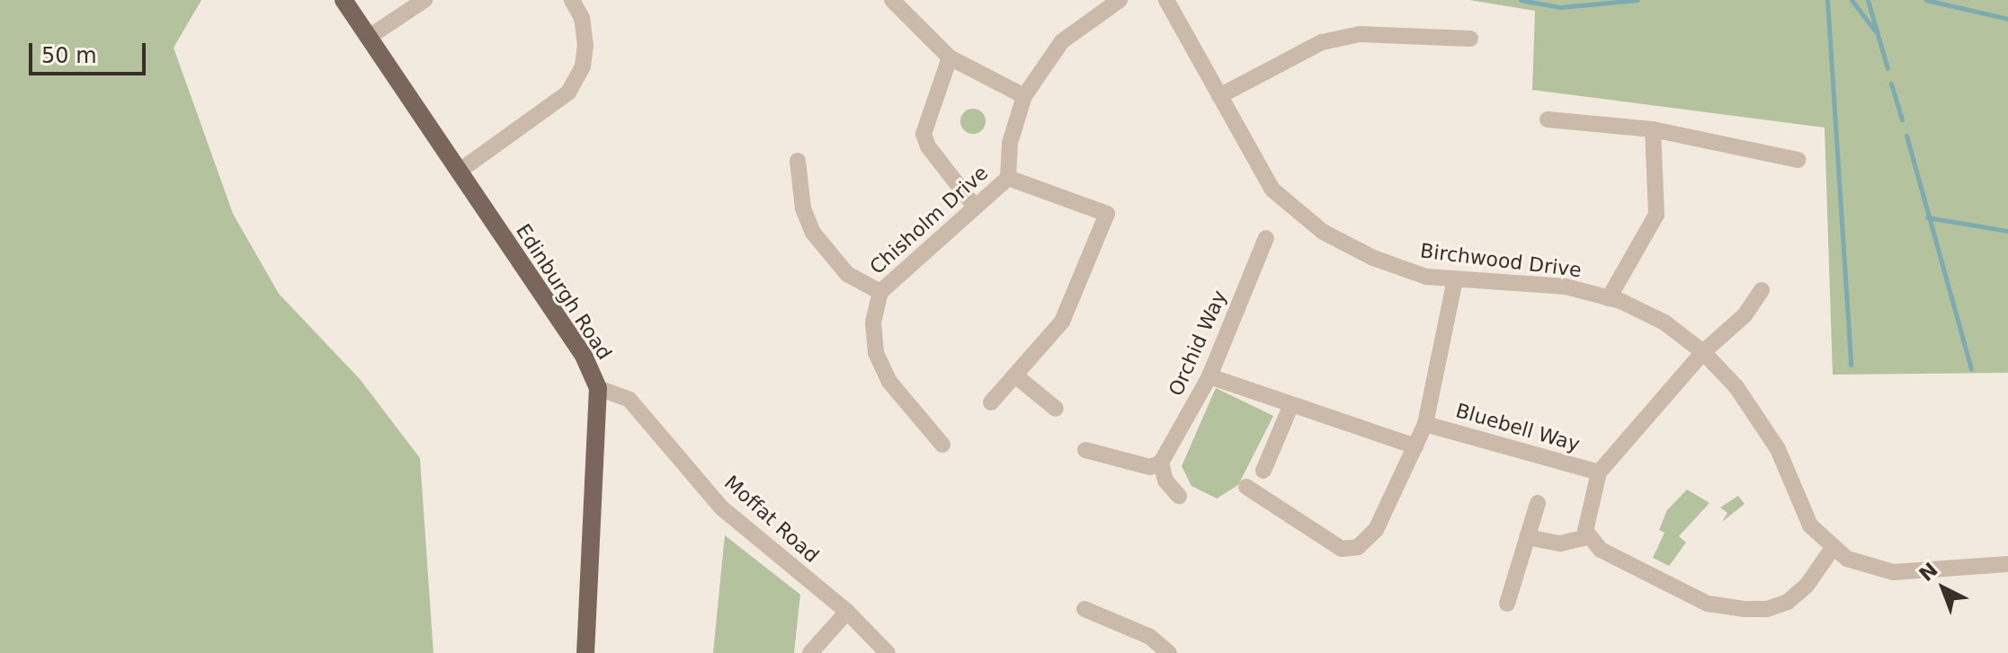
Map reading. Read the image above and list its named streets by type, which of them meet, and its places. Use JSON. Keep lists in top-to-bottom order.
{
  "streets": {
    "main road": ["Edinburgh Road"],
    "street": [
      "Chisholm Drive",
      "Birchwood Drive",
      "Orchid Way",
      "Bluebell Way",
      "Moffat Road"
    ]
  },
  "crossings": [
    ["Edinburgh Road", "Moffat Road"]
  ],
  "scale_bar": "50 m",
  "north": "top left"
}
